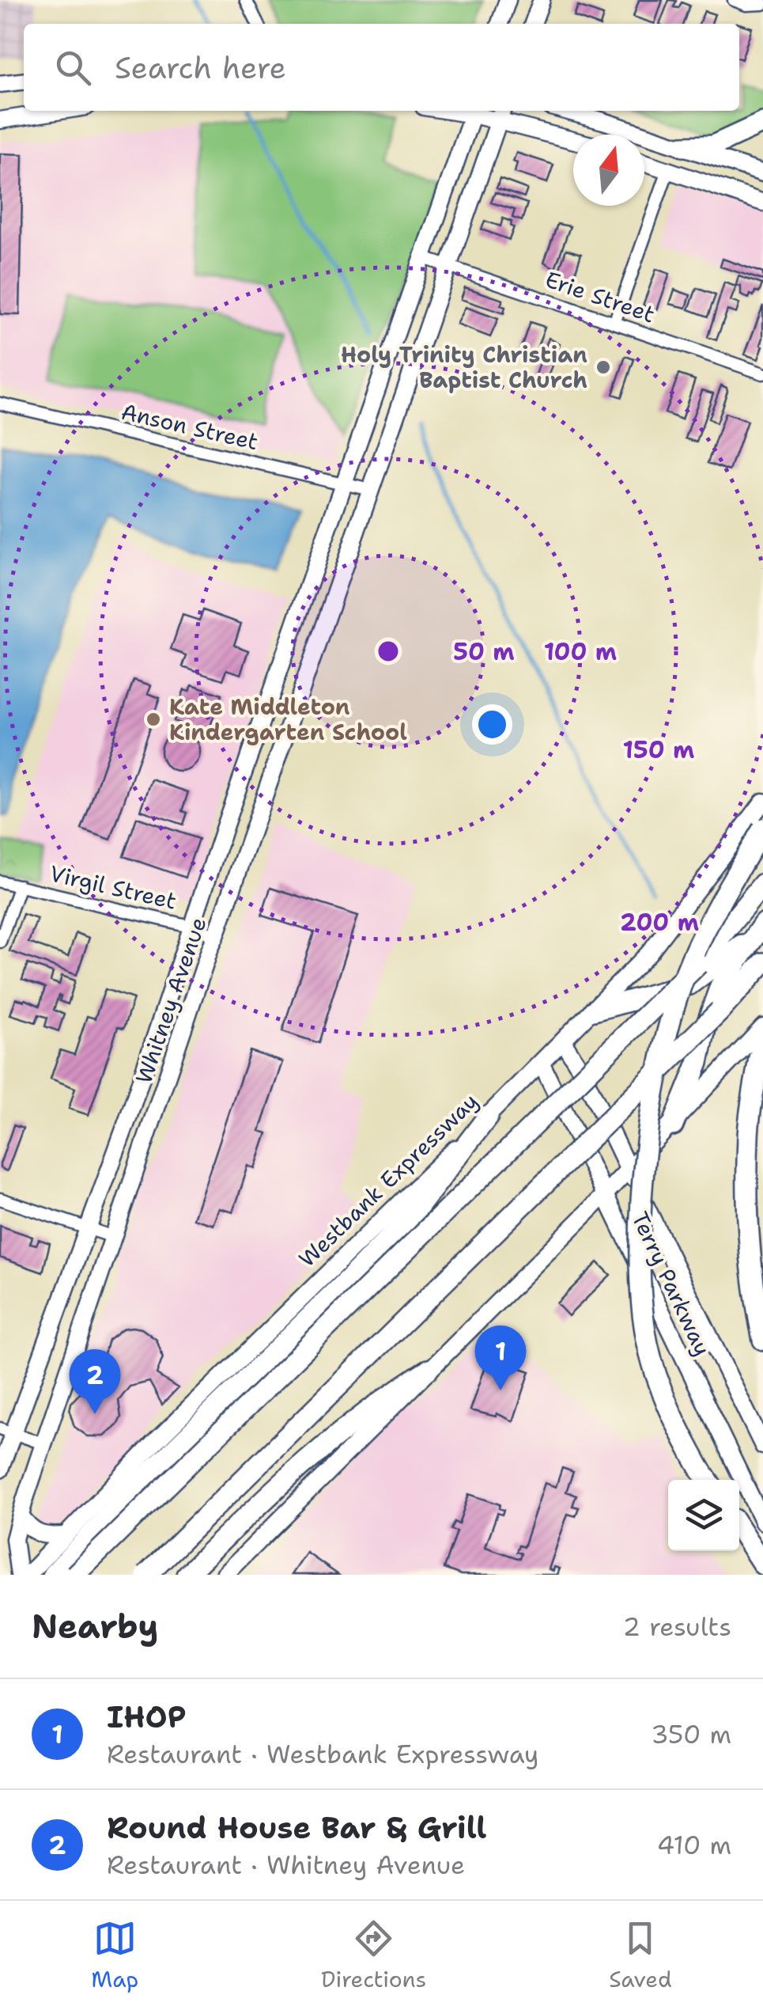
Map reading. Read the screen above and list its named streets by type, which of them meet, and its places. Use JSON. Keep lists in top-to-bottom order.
{
  "streets": {
    "street": [
      "Erie Street",
      "Anson Street",
      "Virgil Street",
      "Whitney Avenue",
      "Westbank Expressway",
      "Terry Parkway"
    ]
  },
  "crossings": [
    ["Erie Street", "Whitney Avenue"],
    ["Anson Street", "Whitney Avenue"],
    ["Virgil Street", "Whitney Avenue"],
    ["Westbank Expressway", "Terry Parkway"]
  ],
  "places": ["Holy Trinity Christian Baptist Church", "Kate Middleton Kindergarten School"],
  "north": "top",
  "page": {
    "search": "Search here",
    "pins": ["1", "2"],
    "heading": ["Nearby", "2 results"],
    "list": [
      {
        "mark": "1",
        "name": "IHOP",
        "note": "Restaurant · Westbank Expressway",
        "value": "350 m"
      },
      {
        "mark": "2",
        "name": "Round House Bar & Grill",
        "note": "Restaurant · Whitney Avenue",
        "value": "410 m"
      }
    ],
    "nav": ["Map", "Directions", "Saved"]
  },
  "rings": [
    "50 m",
    "100 m",
    "150 m",
    "200 m"
  ]
}
